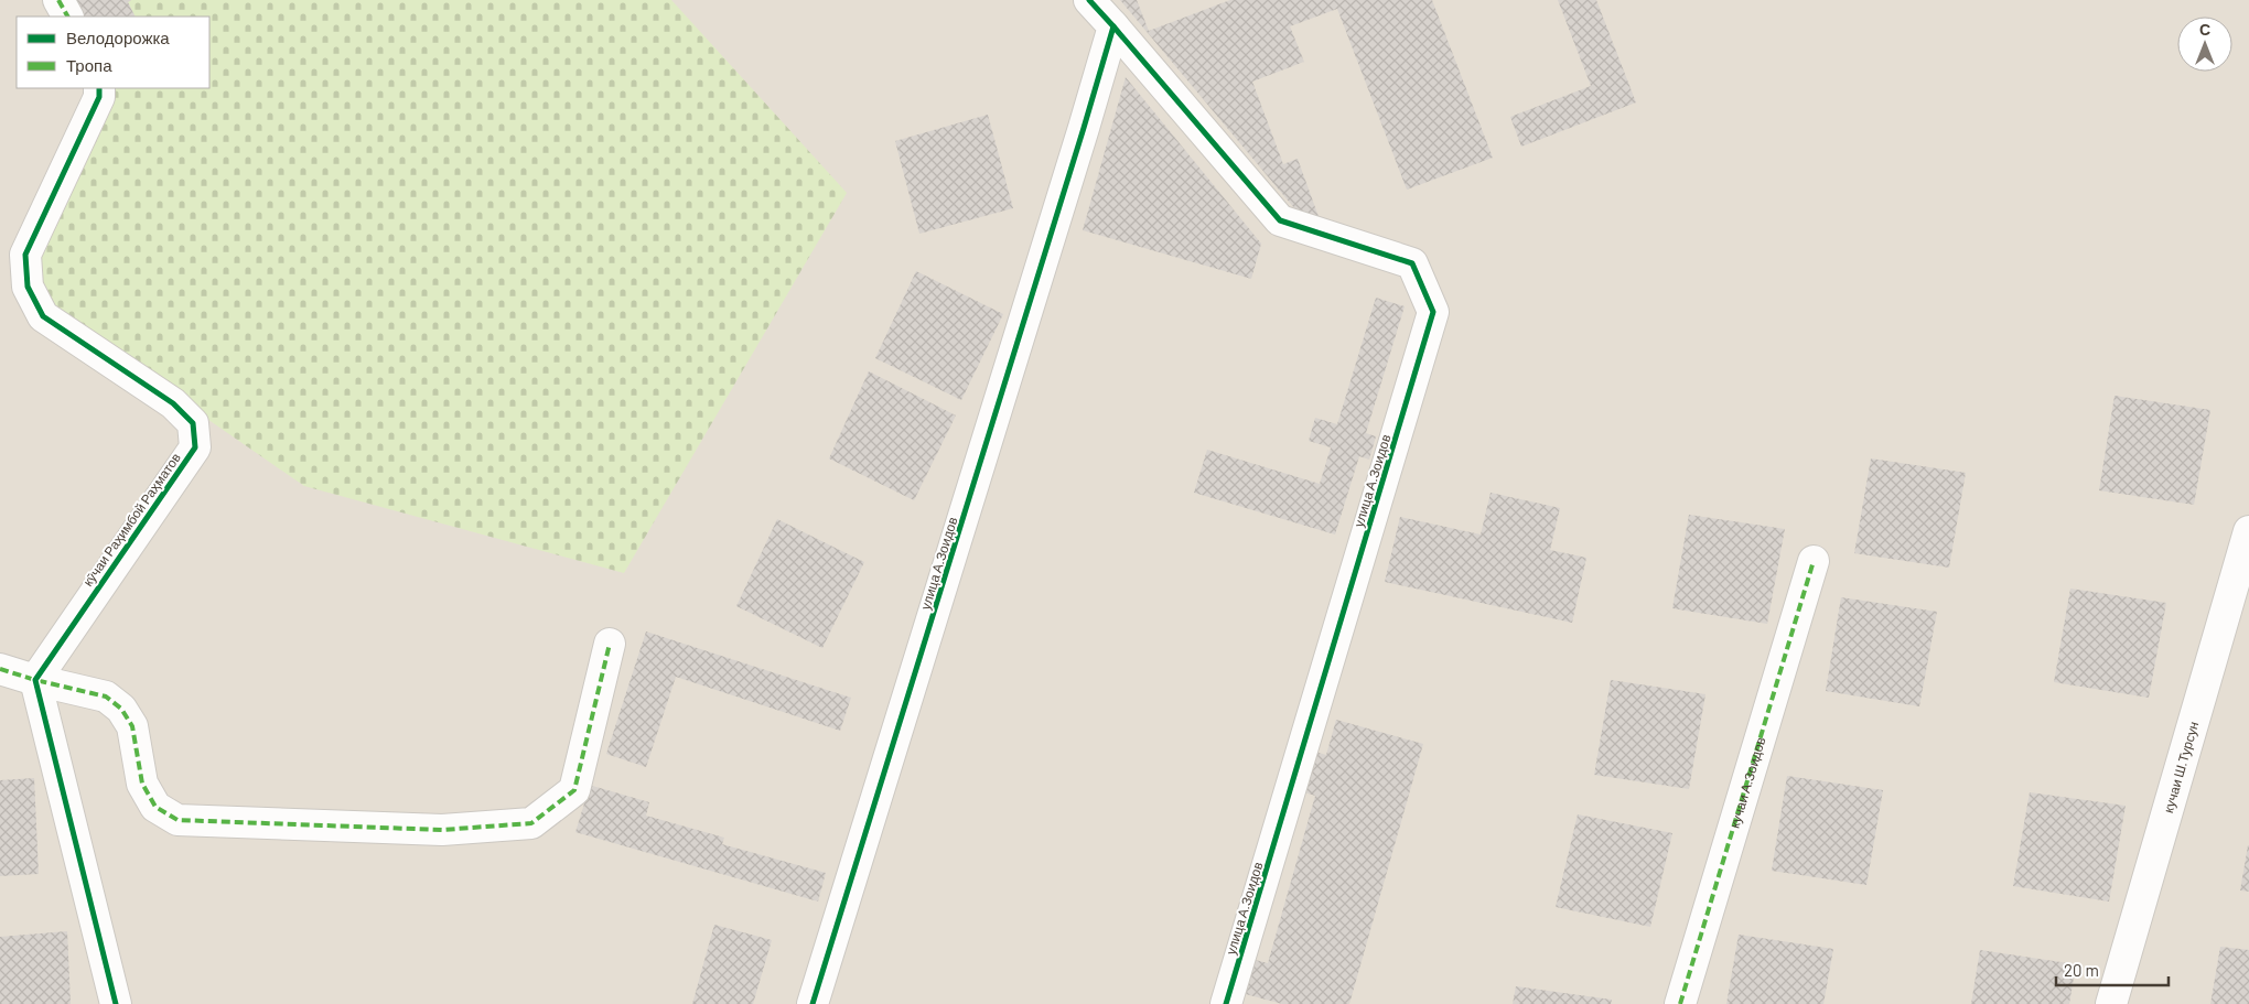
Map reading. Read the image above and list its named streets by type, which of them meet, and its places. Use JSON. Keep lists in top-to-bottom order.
{
  "streets": {
    "street": [
      "улица А.Зоидов",
      "кӯчаи Раҳимбой Раҳматов",
      "кучаи Ш.Турсун",
      "кучаи А.Зоидов"
    ]
  },
  "legend": ["Велодорожка", "Тропа"],
  "scale_bar": "20 m",
  "north": "top"
}
